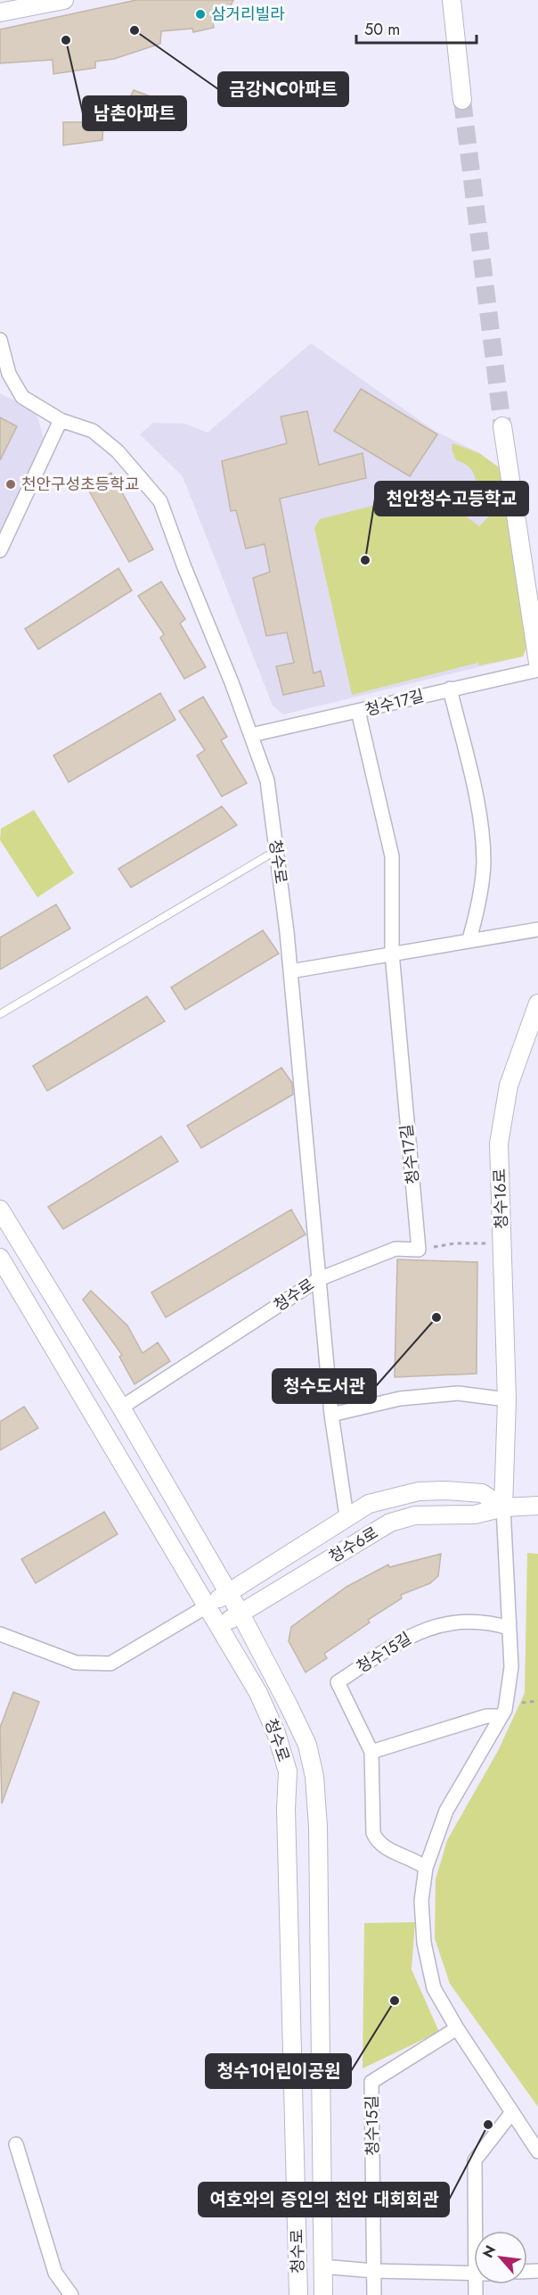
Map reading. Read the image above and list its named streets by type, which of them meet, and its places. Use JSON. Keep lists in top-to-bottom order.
{
  "streets": {
    "street": [
      "청수17길",
      "청수로",
      "청수16로",
      "청수6로",
      "청수15길"
    ]
  },
  "crossings": [
    ["청수로", "청수6로"],
    ["청수16로", "청수6로"]
  ],
  "places": [
    "삼거리빌라",
    "금강NC아파트",
    "남촌아파트",
    "천안구성초등학교",
    "천안청수고등학교",
    "청수도서관",
    "청수1어린이공원",
    "여호와의 증인의 천안 대회회관"
  ],
  "scale_bar": "50 m",
  "north": "top left"
}
